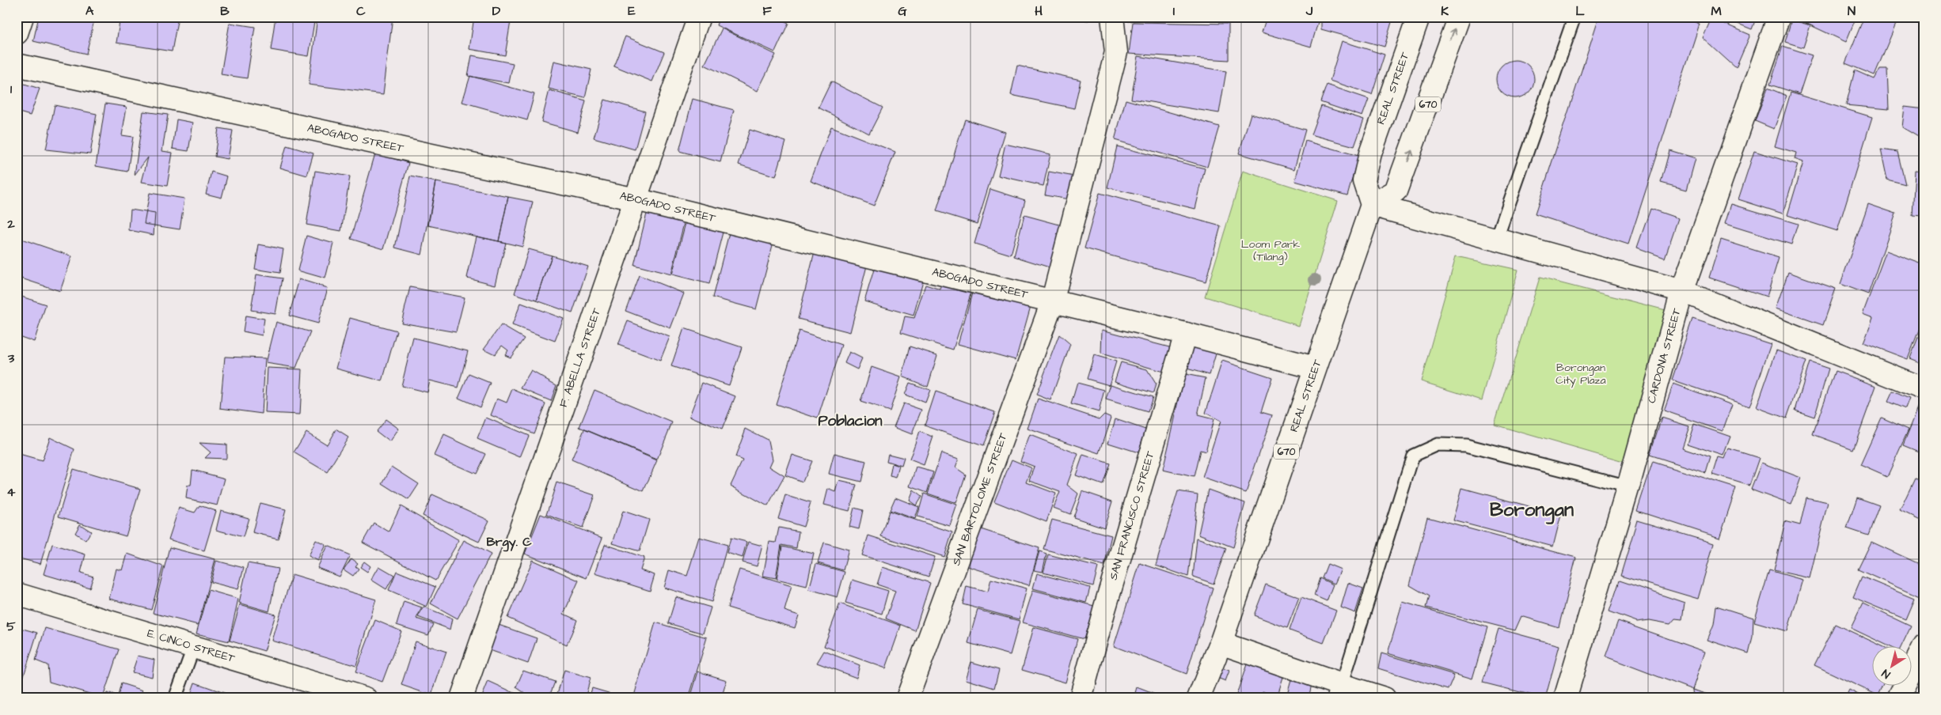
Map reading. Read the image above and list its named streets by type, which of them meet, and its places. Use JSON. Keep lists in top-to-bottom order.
{
  "streets": {
    "street": [
      "REAL STREET",
      "670",
      "ABOGADO STREET",
      "CARDONA STREET",
      "F. ABELLA STREET",
      "SAN BARTOLOME STREET",
      "SAN FRANCISCO STREET",
      "E. CINCO STREET"
    ]
  },
  "crossings": [
    ["REAL STREET", "670"],
    ["REAL STREET", "ABOGADO STREET"],
    ["ABOGADO STREET", "F. ABELLA STREET"],
    ["ABOGADO STREET", "SAN BARTOLOME STREET"],
    ["ABOGADO STREET", "SAN FRANCISCO STREET"]
  ],
  "districts": ["Poblacion", "Borongan", "Brgy. C"],
  "parks": ["Loom Park (Tilang)", "Borongan City Plaza"],
  "north": "bottom left",
  "grid": {
    "columns": [
      "A",
      "B",
      "C",
      "D",
      "E",
      "F",
      "G",
      "H",
      "I",
      "J",
      "K",
      "L",
      "M",
      "N"
    ],
    "rows": [
      "1",
      "2",
      "3",
      "4",
      "5"
    ]
  }
}
